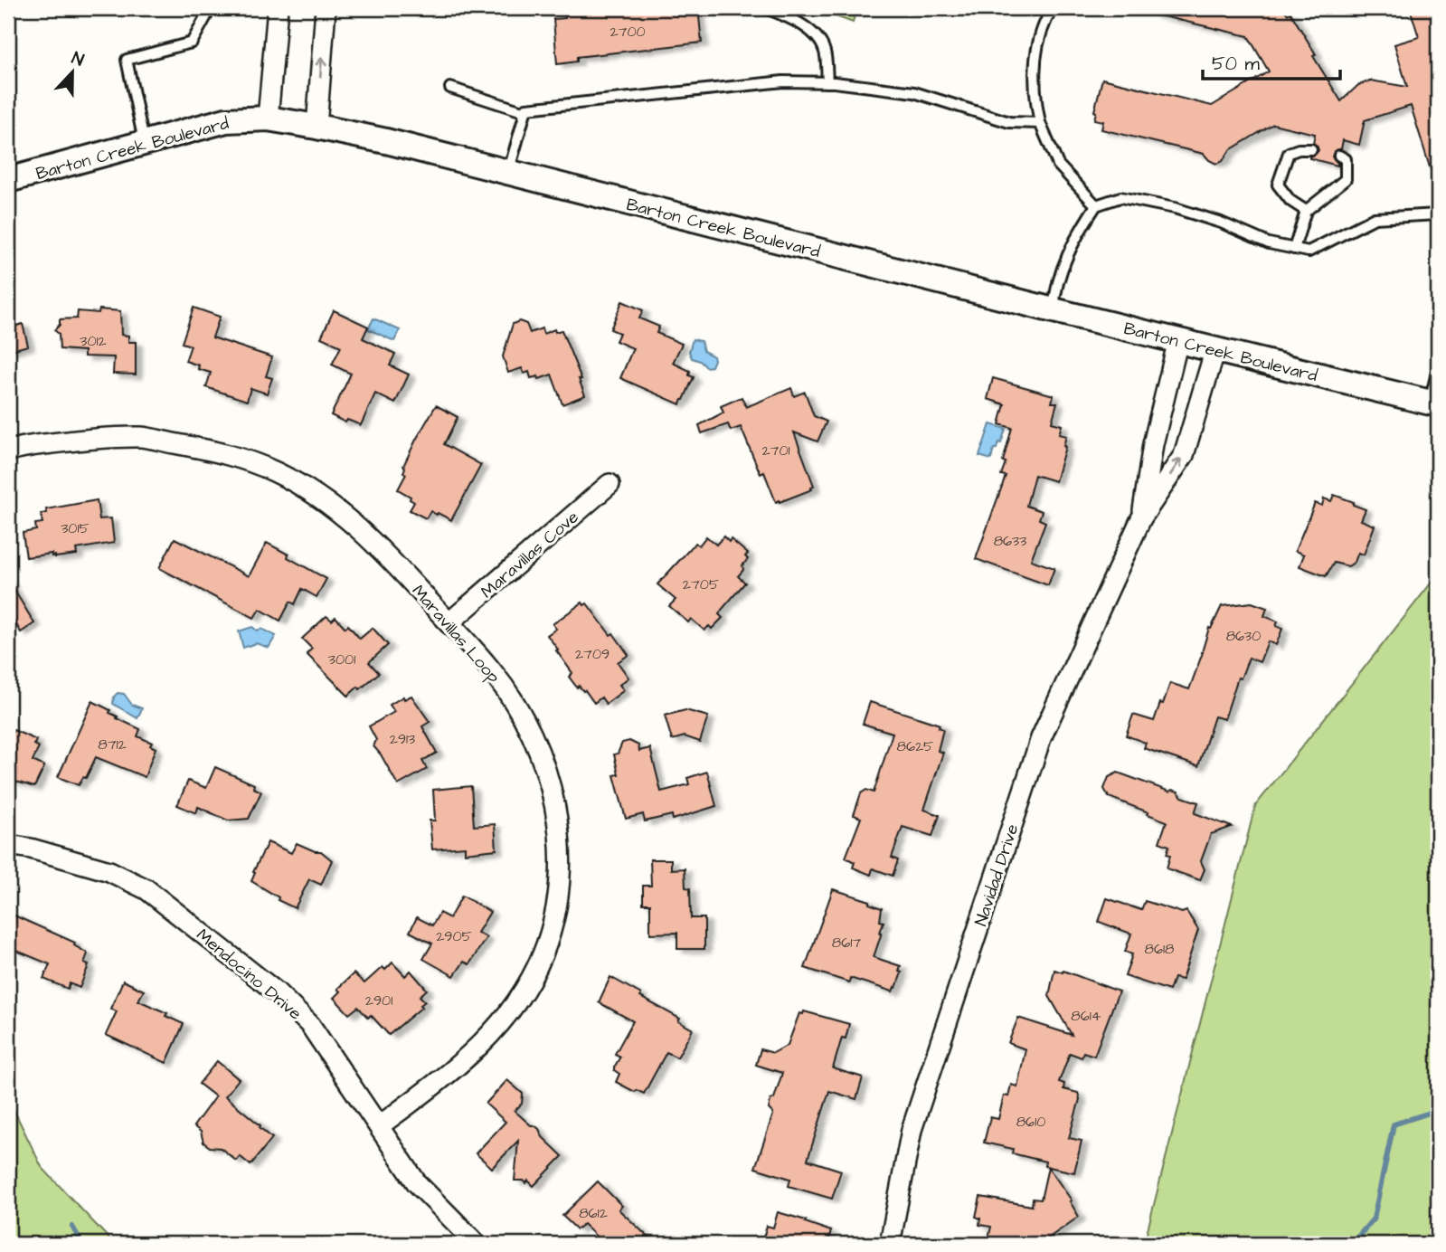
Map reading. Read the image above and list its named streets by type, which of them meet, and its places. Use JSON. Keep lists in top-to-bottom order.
{
  "streets": {
    "street": [
      "Barton Creek Boulevard",
      "Maravillas Cove",
      "Maravillas Loop",
      "Navidad Drive",
      "Mendocino Drive"
    ]
  },
  "crossings": [
    ["Barton Creek Boulevard", "Navidad Drive"],
    ["Maravillas Cove", "Maravillas Loop"],
    ["Maravillas Loop", "Mendocino Drive"]
  ],
  "house_numbers": [
    "2700",
    "3012",
    "2701",
    "3015",
    "8633",
    "2705",
    "8630",
    "2709",
    "3001",
    "2913",
    "8712",
    "8625",
    "2905",
    "8617",
    "8618",
    "2901",
    "8614",
    "8610",
    "8612"
  ],
  "scale_bar": "50 m",
  "north": "top"
}
